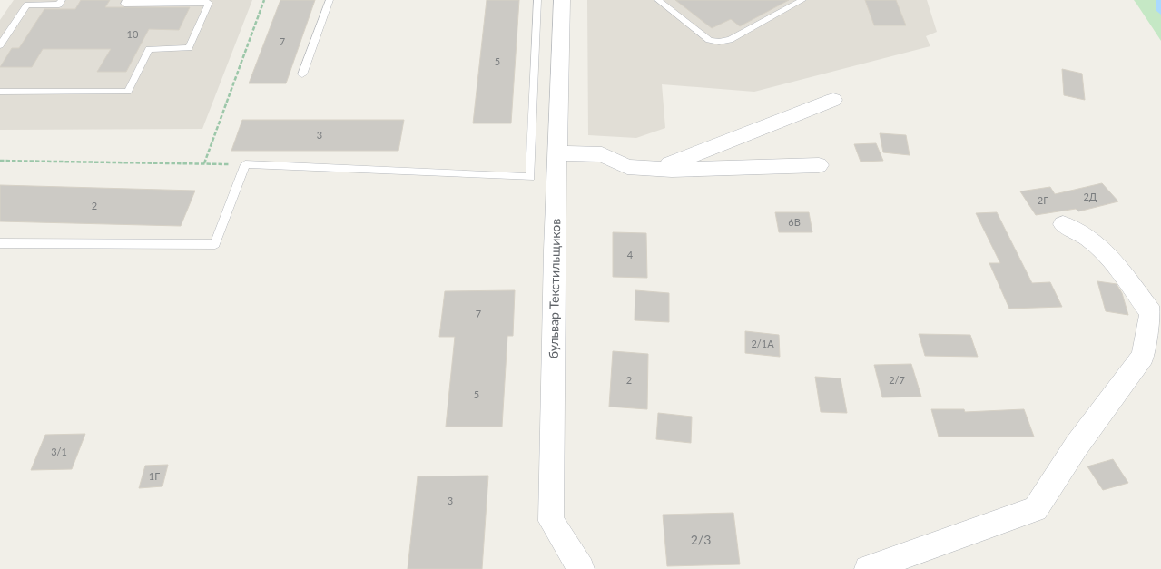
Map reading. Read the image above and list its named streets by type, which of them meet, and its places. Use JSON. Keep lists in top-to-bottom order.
{
  "streets": {
    "street": ["бульвар Текстильщиков"]
  },
  "house_numbers": [
    "10",
    "7",
    "5",
    "3",
    "2Д",
    "2Г",
    "2",
    "6В",
    "4",
    "7",
    "2/1А",
    "2",
    "2/7",
    "5",
    "3/1",
    "1Г",
    "3",
    "2/3"
  ]
}
